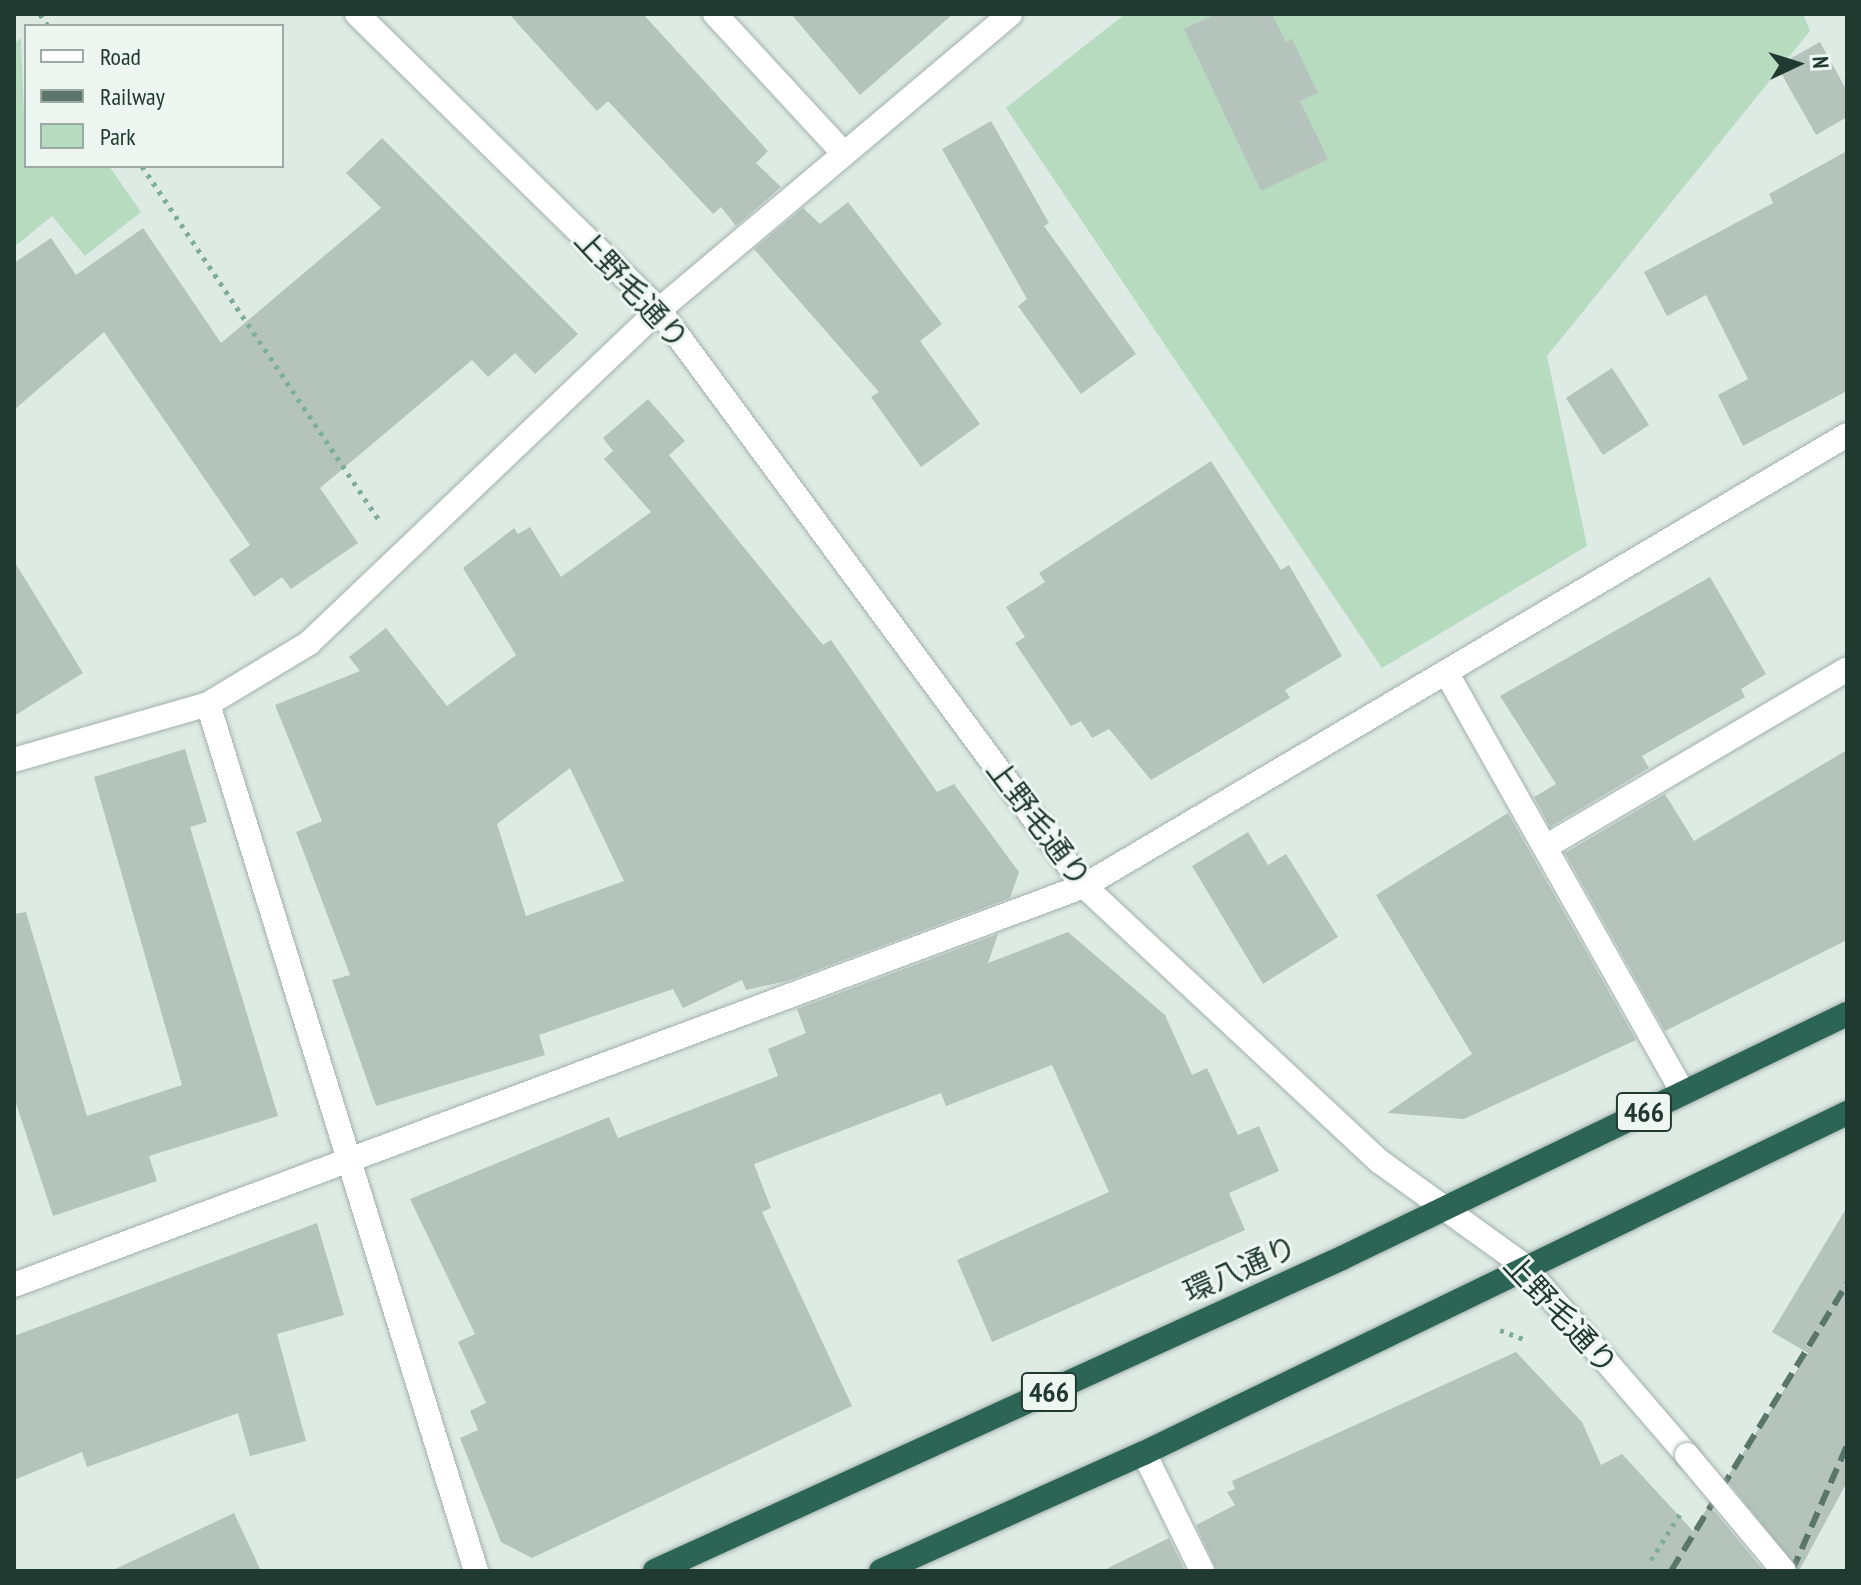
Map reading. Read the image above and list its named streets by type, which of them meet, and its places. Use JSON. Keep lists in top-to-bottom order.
{
  "streets": {
    "highway": ["466", "環八通り"],
    "street": ["上野毛通り"]
  },
  "crossings": [
    ["上野毛通り", "環八通り"]
  ],
  "legend": ["Road", "Railway", "Park"],
  "north": "right"
}
